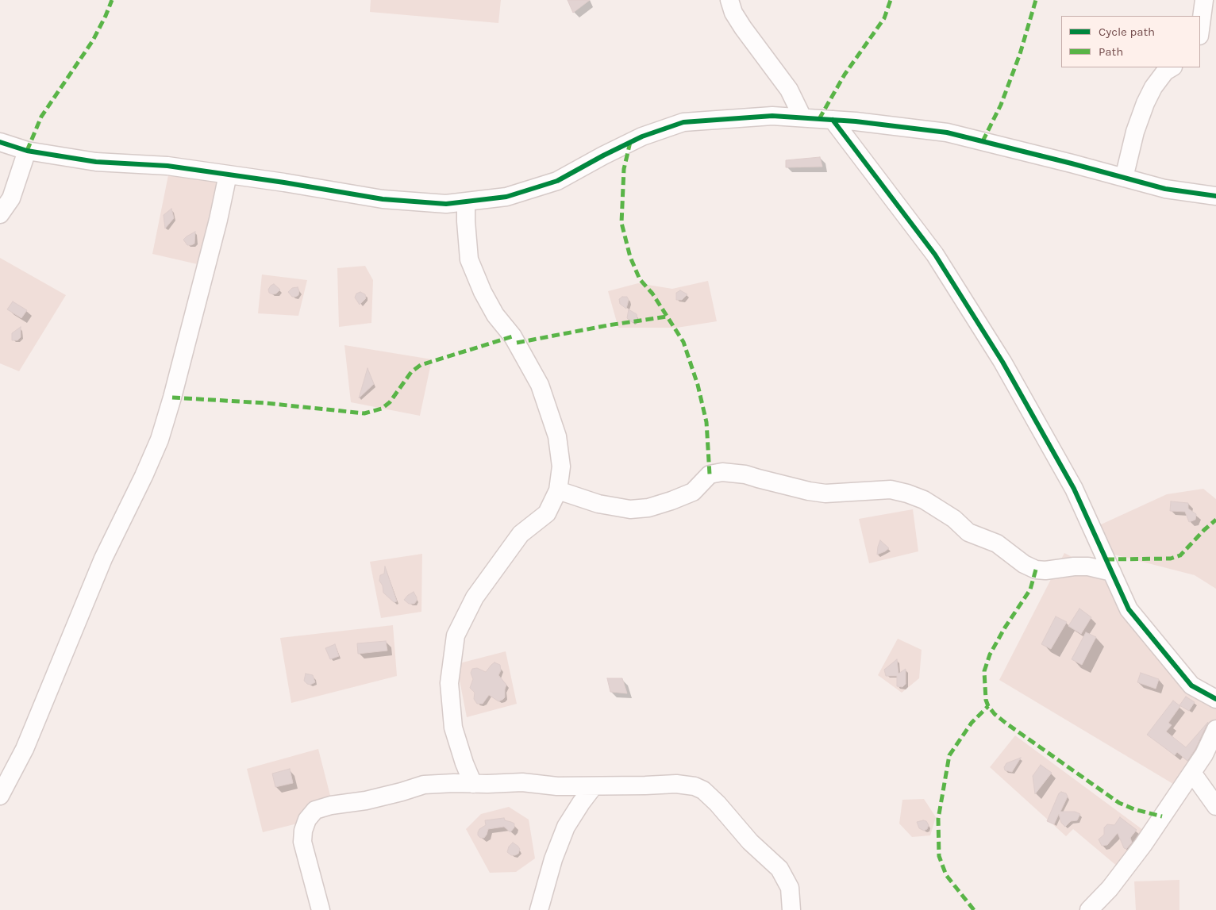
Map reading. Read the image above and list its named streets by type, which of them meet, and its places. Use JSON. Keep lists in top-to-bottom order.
{
  "legend": ["Cycle path", "Path"]
}
